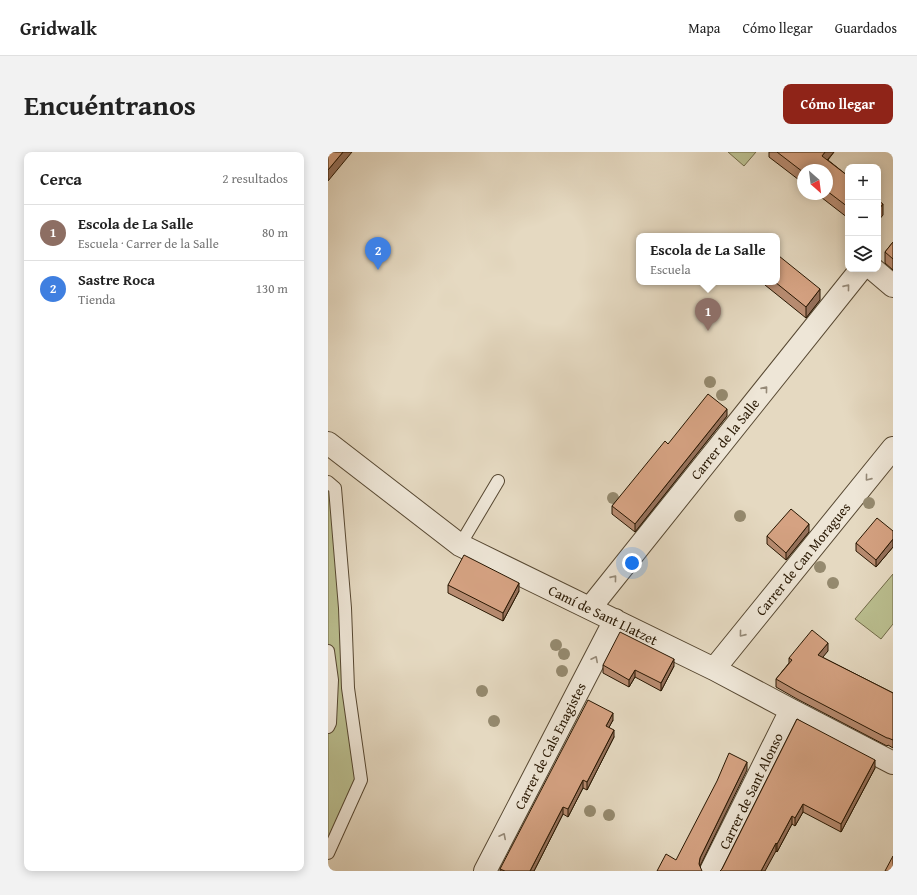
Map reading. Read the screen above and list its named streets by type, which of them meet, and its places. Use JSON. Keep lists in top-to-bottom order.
{
  "streets": {
    "street": [
      "Carrer de la Salle",
      "Carrer de Can Moragues",
      "Camí de Sant Llatzet",
      "Carrer de Cals Enagistes",
      "Carrer de Sant Alonso"
    ]
  },
  "crossings": [
    ["Carrer de la Salle", "Camí de Sant Llatzet"],
    ["Carrer de Can Moragues", "Camí de Sant Llatzet"],
    ["Camí de Sant Llatzet", "Carrer de Cals Enagistes"],
    ["Camí de Sant Llatzet", "Carrer de Sant Alonso"]
  ],
  "one_way": ["Carrer de la Salle", "Carrer de Can Moragues", "Carrer de Cals Enagistes"],
  "north": "bottom right",
  "page": {
    "header": "Gridwalk",
    "nav": ["Mapa", "Cómo llegar", "Guardados"],
    "title": "Encuéntranos",
    "buttons": "Cómo llegar",
    "heading": ["Cerca", "2 resultados"],
    "map_buttons": ["+", "−"],
    "list": [
      {
        "mark": "1",
        "name": "Escola de La Salle",
        "note": "Escuela · Carrer de la Salle",
        "value": "80 m"
      },
      {
        "mark": "2",
        "name": "Sastre Roca",
        "note": "Tienda",
        "value": "130 m"
      }
    ],
    "popup": ["Escola de La Salle", "Escuela"],
    "pins": ["2", "1"]
  }
}
